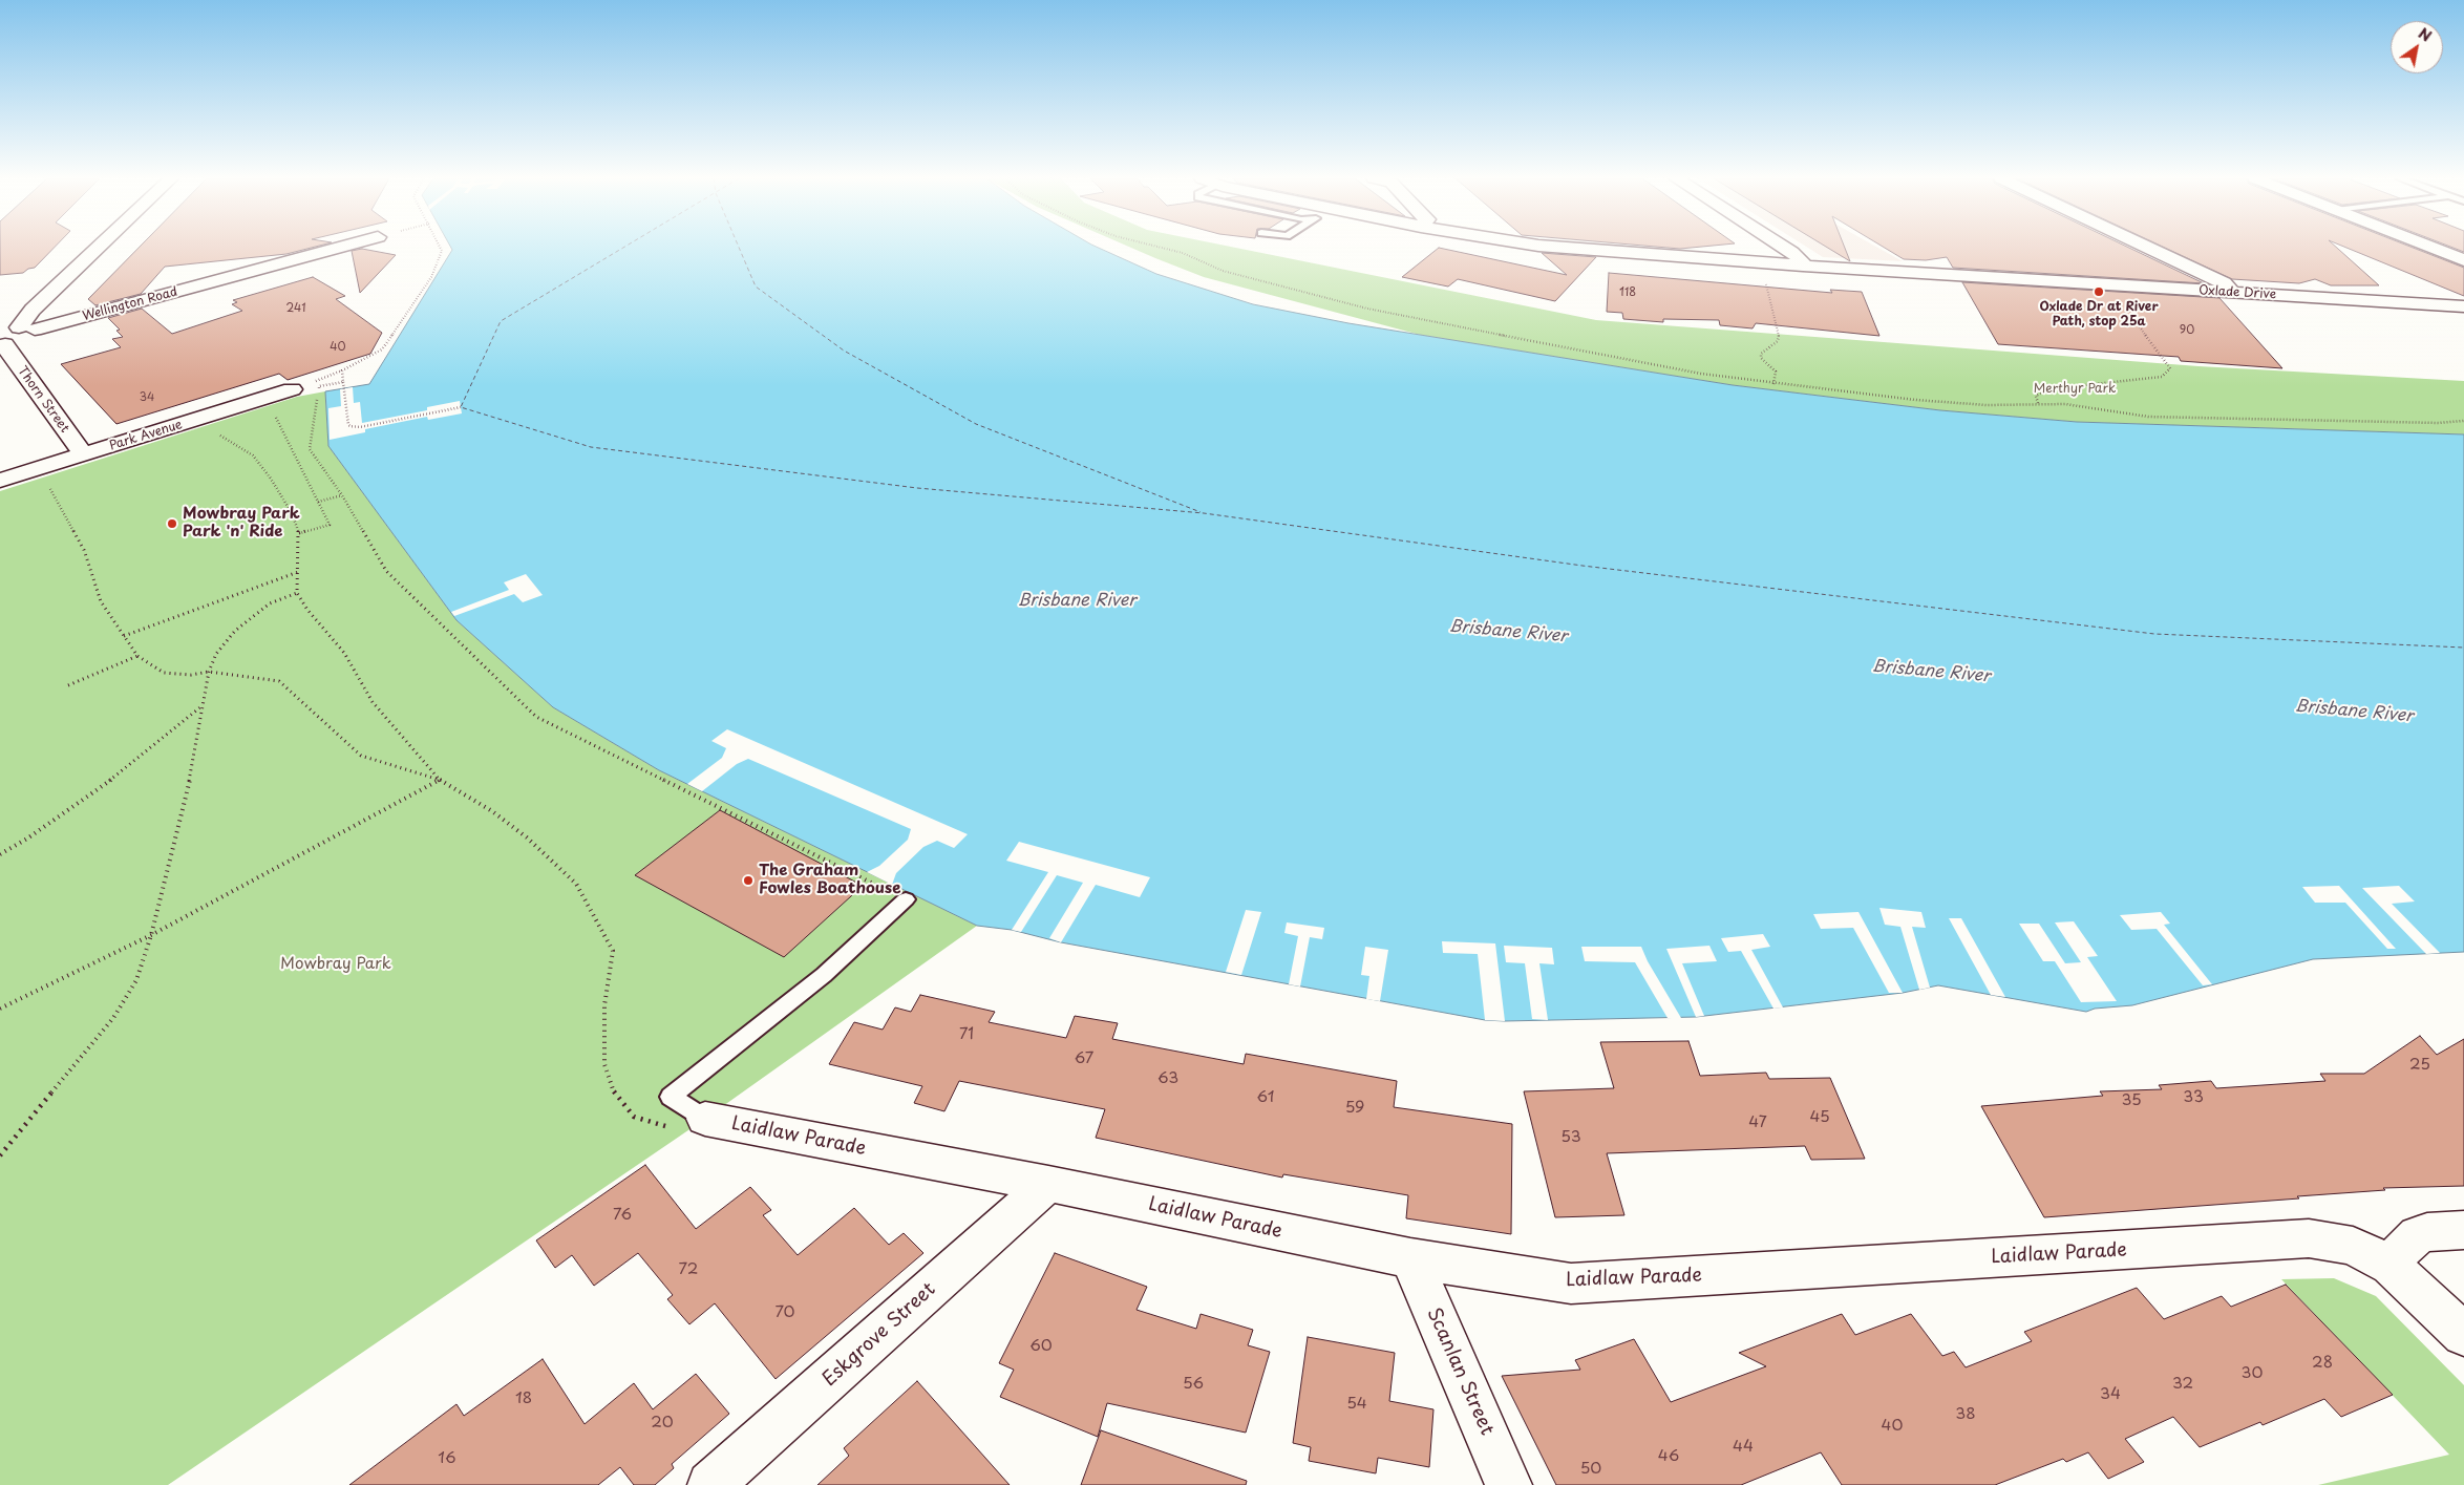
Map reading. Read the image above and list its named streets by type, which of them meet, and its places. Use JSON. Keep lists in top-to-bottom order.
{
  "streets": {
    "street": [
      "Oxlade Drive",
      "Wellington Road",
      "Thorn Street",
      "Park Avenue",
      "Laidlaw Parade",
      "Eskgrove Street",
      "Scanlan Street"
    ]
  },
  "crossings": [
    ["Thorn Street", "Park Avenue"],
    ["Laidlaw Parade", "Eskgrove Street"],
    ["Laidlaw Parade", "Scanlan Street"]
  ],
  "water": ["Brisbane River"],
  "parks": ["Merthyr Park", "Mowbray Park"],
  "places": ["Oxlade Dr at River Path, stop 25a", "Mowbray Park Park 'n' Ride", "The Graham Fowles Boathouse"],
  "house_numbers": [
    "118",
    "241",
    "90",
    "40",
    "34",
    "71",
    "67",
    "25",
    "63",
    "61",
    "33",
    "35",
    "59",
    "45",
    "47",
    "53",
    "76",
    "72",
    "70",
    "60",
    "28",
    "30",
    "56",
    "32",
    "34",
    "18",
    "54",
    "38",
    "20",
    "40",
    "44",
    "46",
    "16",
    "50"
  ],
  "north": "top right"
}
